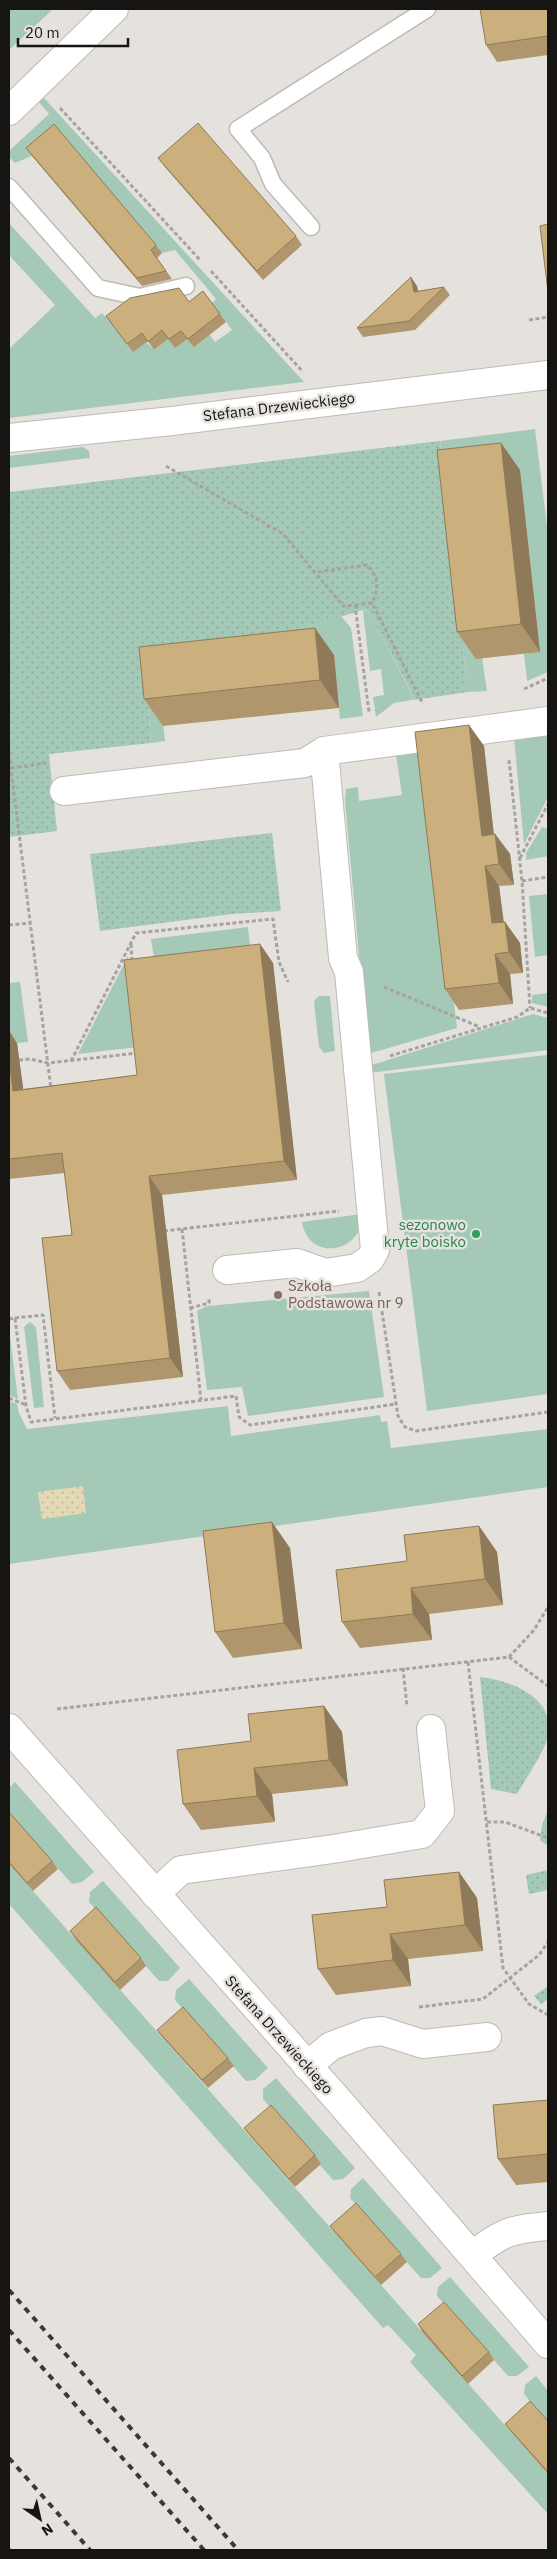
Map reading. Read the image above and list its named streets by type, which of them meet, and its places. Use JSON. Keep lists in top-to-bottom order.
{
  "streets": {
    "street": ["Stefana Drzewieckiego"]
  },
  "places": ["sezonowo kryte boisko", "Szkoła Podstawowa nr 9"],
  "scale_bar": "20 m",
  "north": "bottom right"
}
